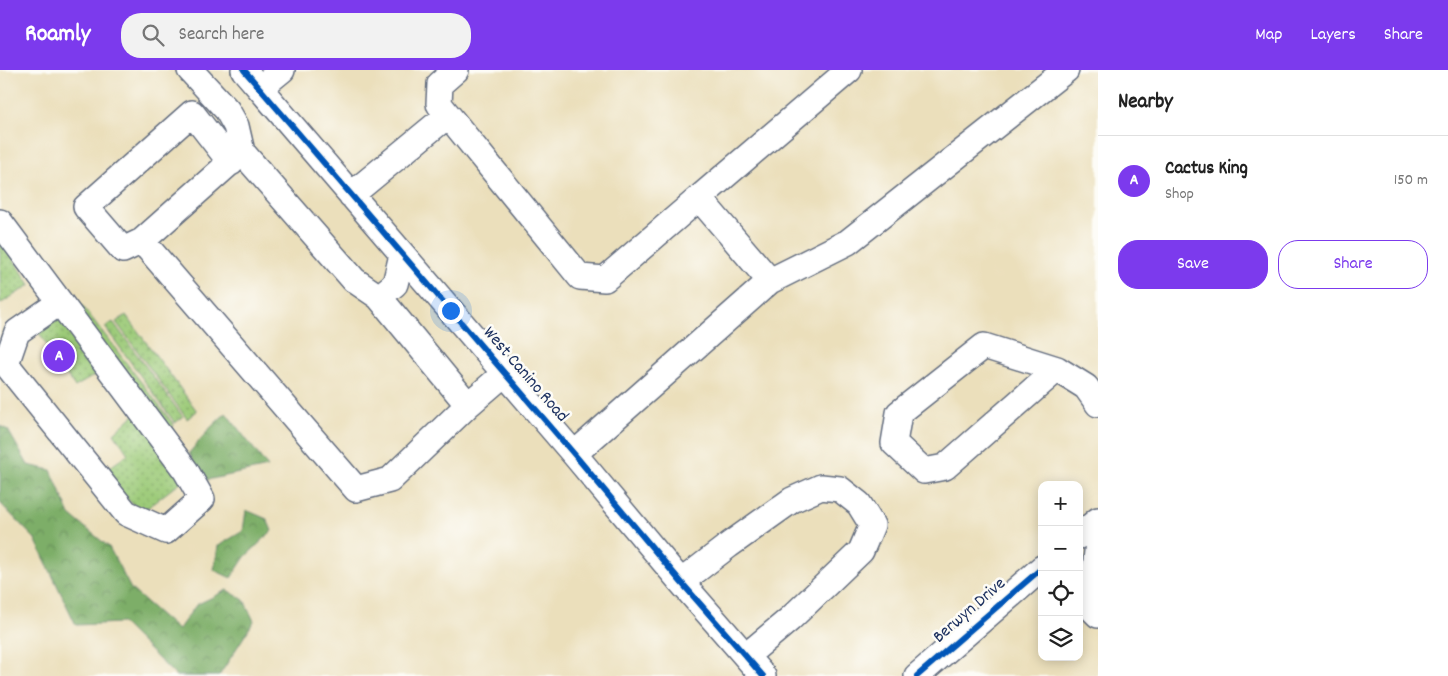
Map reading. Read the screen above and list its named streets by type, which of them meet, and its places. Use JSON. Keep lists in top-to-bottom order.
{
  "streets": {
    "street": ["West Canino Road", "Berwyn Drive"]
  },
  "page": {
    "header": "Roamly",
    "search": "Search here",
    "nav": ["Map", "Layers", "Share"],
    "heading": "Nearby",
    "list": [
      {
        "mark": "A",
        "name": "Cactus King",
        "note": "Shop",
        "value": "150 m"
      }
    ],
    "buttons": ["Save", "Share"],
    "pins": "A",
    "map_buttons": ["+", "−"]
  }
}
